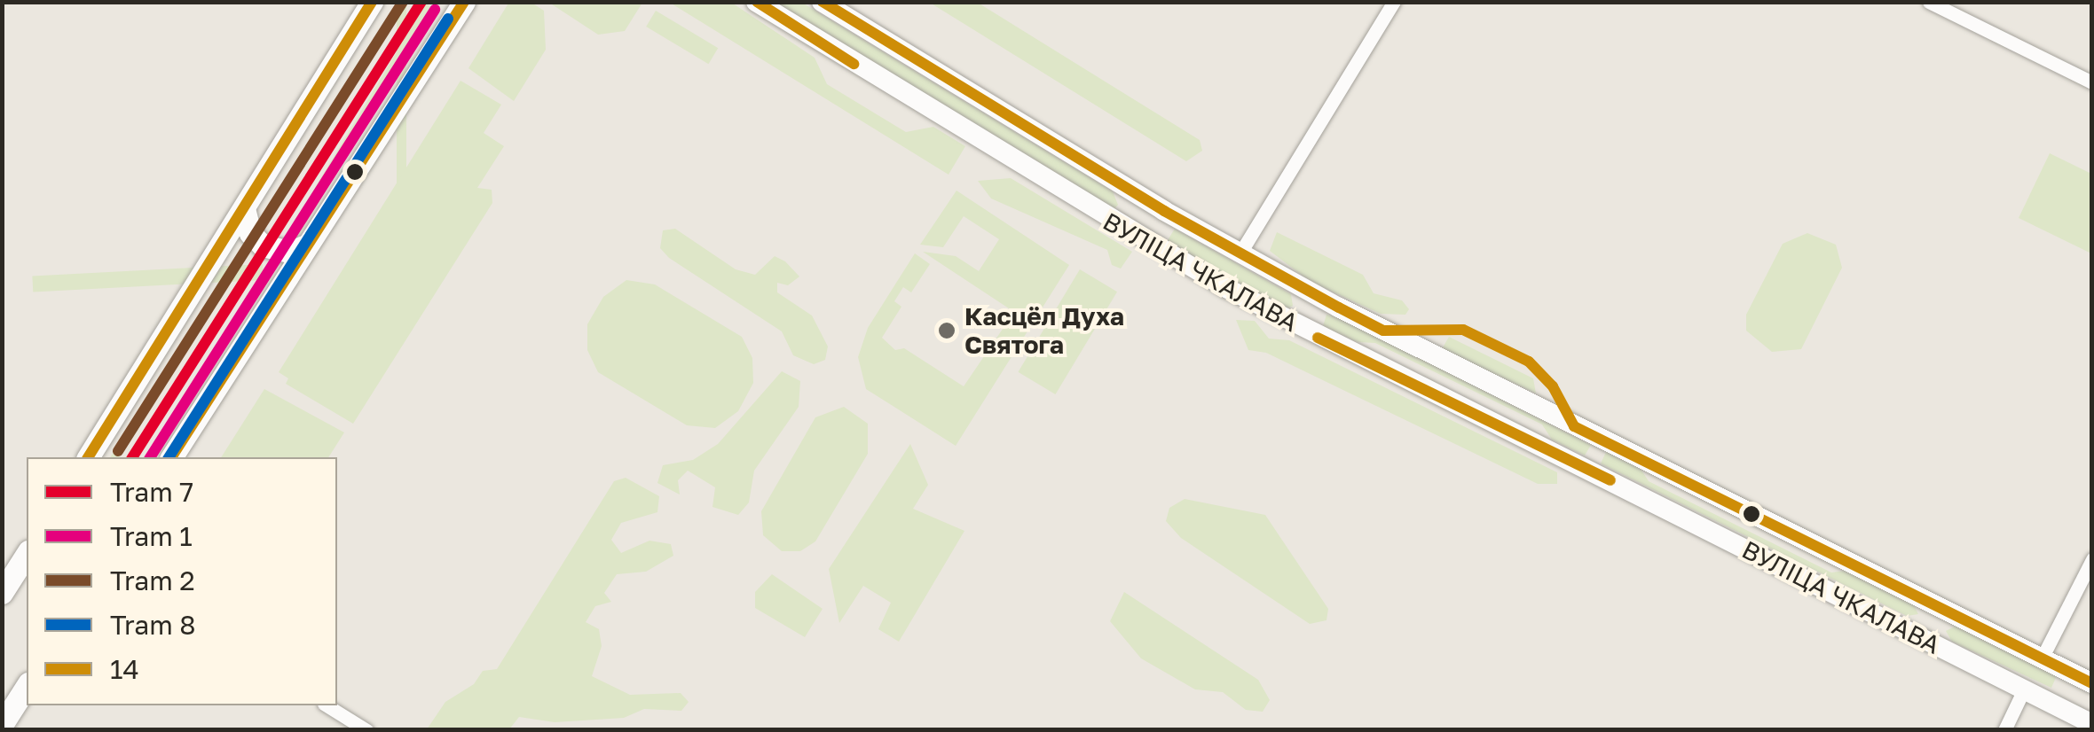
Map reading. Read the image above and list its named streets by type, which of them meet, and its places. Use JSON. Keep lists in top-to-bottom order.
{
  "streets": {
    "main road": ["ВУЛІЦА ЧКАЛАВА"]
  },
  "places": ["Касцёл Духа Святога"],
  "lines": [
    "tram line 7",
    "tram line 2",
    "transit line 14",
    "tram line 1",
    "tram line 8"
  ],
  "legend": [
    "Tram 7",
    "Tram 1",
    "Tram 2",
    "Tram 8",
    "14"
  ]
}
